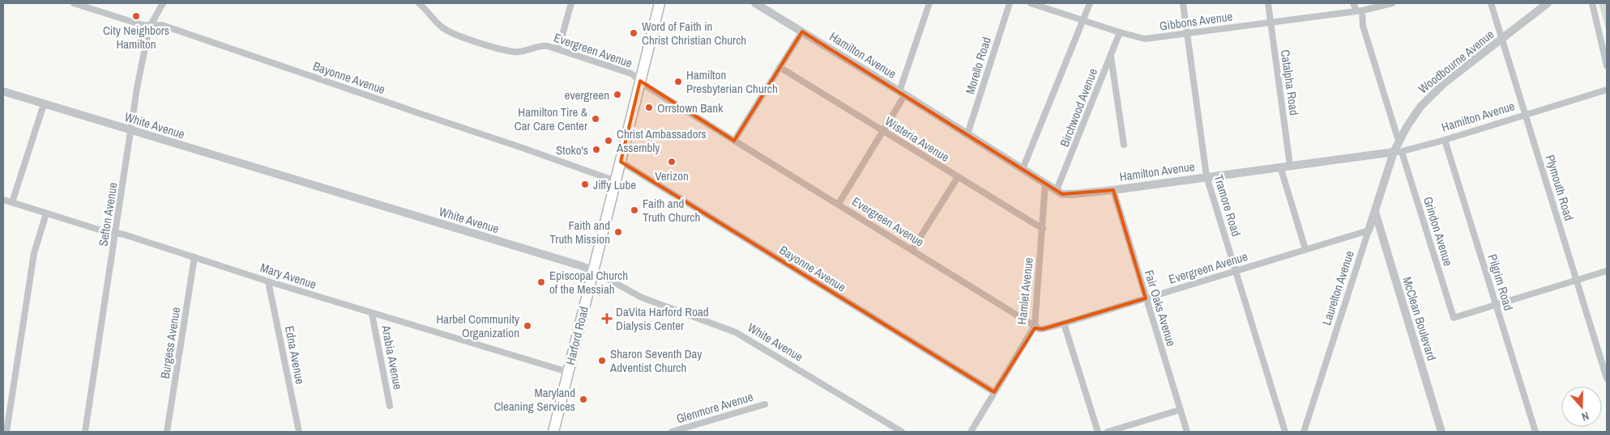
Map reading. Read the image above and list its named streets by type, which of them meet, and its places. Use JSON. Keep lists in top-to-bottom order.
{
  "streets": {
    "main road": ["Harford Road"],
    "street": [
      "Gibbons Avenue",
      "Evergreen Avenue",
      "Hamilton Avenue",
      "Woodbourne Avenue",
      "Morello Road",
      "Bayonne Avenue",
      "Catalpha Road",
      "Birchwood Avenue",
      "White Avenue",
      "Wisteria Avenue",
      "Plymouth Road",
      "Tramore Road",
      "Sefton Avenue",
      "Grindon Avenue",
      "Mary Avenue",
      "Pilgrim Road",
      "Laurelton Avenue",
      "Hamlet Avenue",
      "Fair Oaks Avenue",
      "McClean Boulevard",
      "Burgess Avenue",
      "Edna Avenue",
      "Arabia Avenue",
      "Glenmore Avenue"
    ]
  },
  "crossings": [
    ["Gibbons Avenue", "Catalpha Road"],
    ["Gibbons Avenue", "Birchwood Avenue"],
    ["Gibbons Avenue", "Tramore Road"],
    ["Evergreen Avenue", "Tramore Road"],
    ["Evergreen Avenue", "Laurelton Avenue"],
    ["Evergreen Avenue", "Hamlet Avenue"],
    ["Evergreen Avenue", "Fair Oaks Avenue"],
    ["Evergreen Avenue", "Harford Road"],
    ["Hamilton Avenue", "Woodbourne Avenue"],
    ["Hamilton Avenue", "Morello Road"],
    ["Hamilton Avenue", "Catalpha Road"],
    ["Hamilton Avenue", "Birchwood Avenue"],
    ["Hamilton Avenue", "Plymouth Road"],
    ["Hamilton Avenue", "Tramore Road"],
    ["Hamilton Avenue", "Grindon Avenue"],
    ["Hamilton Avenue", "Pilgrim Road"],
    ["Hamilton Avenue", "Laurelton Avenue"],
    ["Hamilton Avenue", "Hamlet Avenue"],
    ["Hamilton Avenue", "Fair Oaks Avenue"],
    ["Woodbourne Avenue", "Plymouth Road"],
    ["Woodbourne Avenue", "Grindon Avenue"],
    ["Woodbourne Avenue", "Laurelton Avenue"],
    ["Bayonne Avenue", "Sefton Avenue"],
    ["Bayonne Avenue", "Hamlet Avenue"],
    ["Bayonne Avenue", "Harford Road"],
    ["White Avenue", "Sefton Avenue"],
    ["White Avenue", "Harford Road"],
    ["Wisteria Avenue", "Hamlet Avenue"],
    ["Sefton Avenue", "Mary Avenue"],
    ["Grindon Avenue", "Pilgrim Road"],
    ["Grindon Avenue", "Laurelton Avenue"],
    ["Mary Avenue", "Harford Road"],
    ["Mary Avenue", "Burgess Avenue"],
    ["Mary Avenue", "Edna Avenue"],
    ["Mary Avenue", "Arabia Avenue"],
    ["Laurelton Avenue", "McClean Boulevard"]
  ],
  "places": {
    "other": [
      "City Neighbors Hamilton",
      "Word of Faith in Christ Christian Church",
      "Hamilton Presbyterian Church",
      "evergreen",
      "Orrstown Bank",
      "Hamilton Tire & Car Care Center",
      "Christ Ambassadors Assembly",
      "Stoko's",
      "Verizon",
      "Jiffy Lube",
      "Faith and Truth Church",
      "Faith and Truth Mission",
      "Episcopal Church of the Messiah",
      "Harbel Community Organization",
      "Sharon Seventh Day Adventist Church",
      "Maryland Cleaning Services"
    ],
    "health": ["DaVita Harford Road Dialysis Center"]
  },
  "north": "bottom"
}
